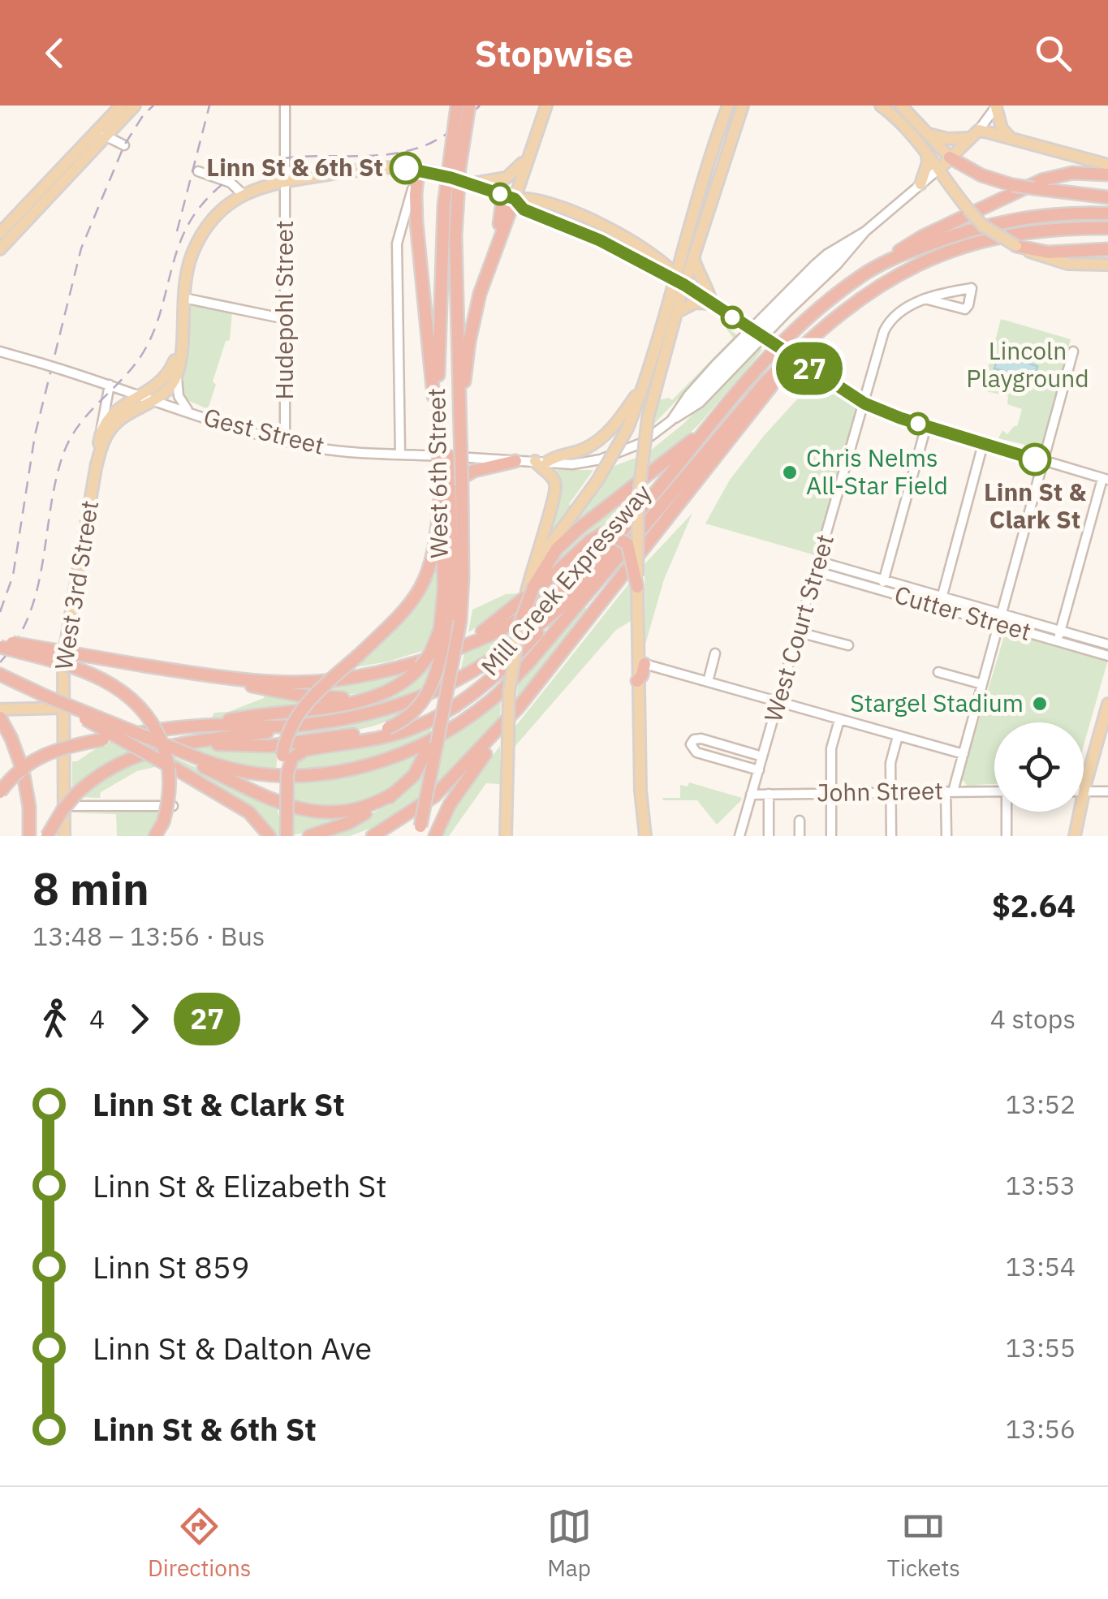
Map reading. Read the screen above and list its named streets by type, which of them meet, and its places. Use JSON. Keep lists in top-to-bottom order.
{
  "streets": {
    "highway": ["West 6th Street", "Mill Creek Expressway"],
    "main road": ["Gest Street", "West 3rd Street"],
    "street": [
      "Hudepohl Street",
      "Cutter Street",
      "West Court Street",
      "John Street"
    ]
  },
  "crossings": [
    ["Hudepohl Street", "Gest Street"],
    ["Gest Street", "West 6th Street"],
    ["Gest Street", "West 3rd Street"],
    ["Cutter Street", "West Court Street"],
    ["West Court Street", "John Street"]
  ],
  "parks": ["Lincoln Playground"],
  "places": [
    "Linn St & 6th St",
    "Linn St & Clark St",
    "Chris Nelms All-Star Field",
    "Stargel Stadium"
  ],
  "lines": ["bus line 27"],
  "page": {
    "header": "Stopwise",
    "on_map": "27",
    "heading": ["8 min", "13:48 – 13:56 · Bus", "$2.64"],
    "legs": ["4", "27", "4 stops"],
    "list": [
      {
        "name": "Linn St & Clark St",
        "value": "13:52"
      },
      {
        "name": "Linn St & Elizabeth St",
        "value": "13:53"
      },
      {
        "name": "Linn St 859",
        "value": "13:54"
      },
      {
        "name": "Linn St & Dalton Ave",
        "value": "13:55"
      },
      {
        "name": "Linn St & 6th St",
        "value": "13:56"
      }
    ],
    "tabs": ["Directions", "Map", "Tickets"]
  }
}
